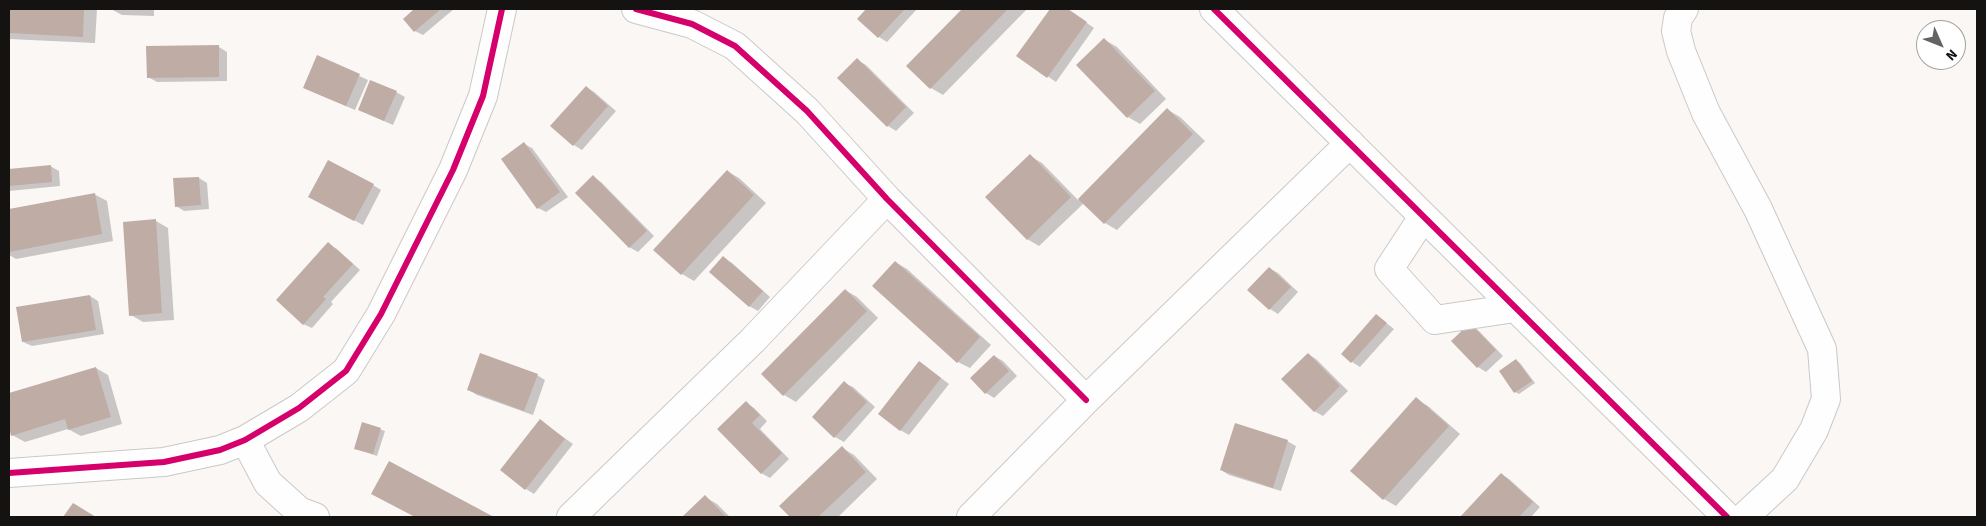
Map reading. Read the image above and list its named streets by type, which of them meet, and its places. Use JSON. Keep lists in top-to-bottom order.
{
  "north": "bottom right"
}
